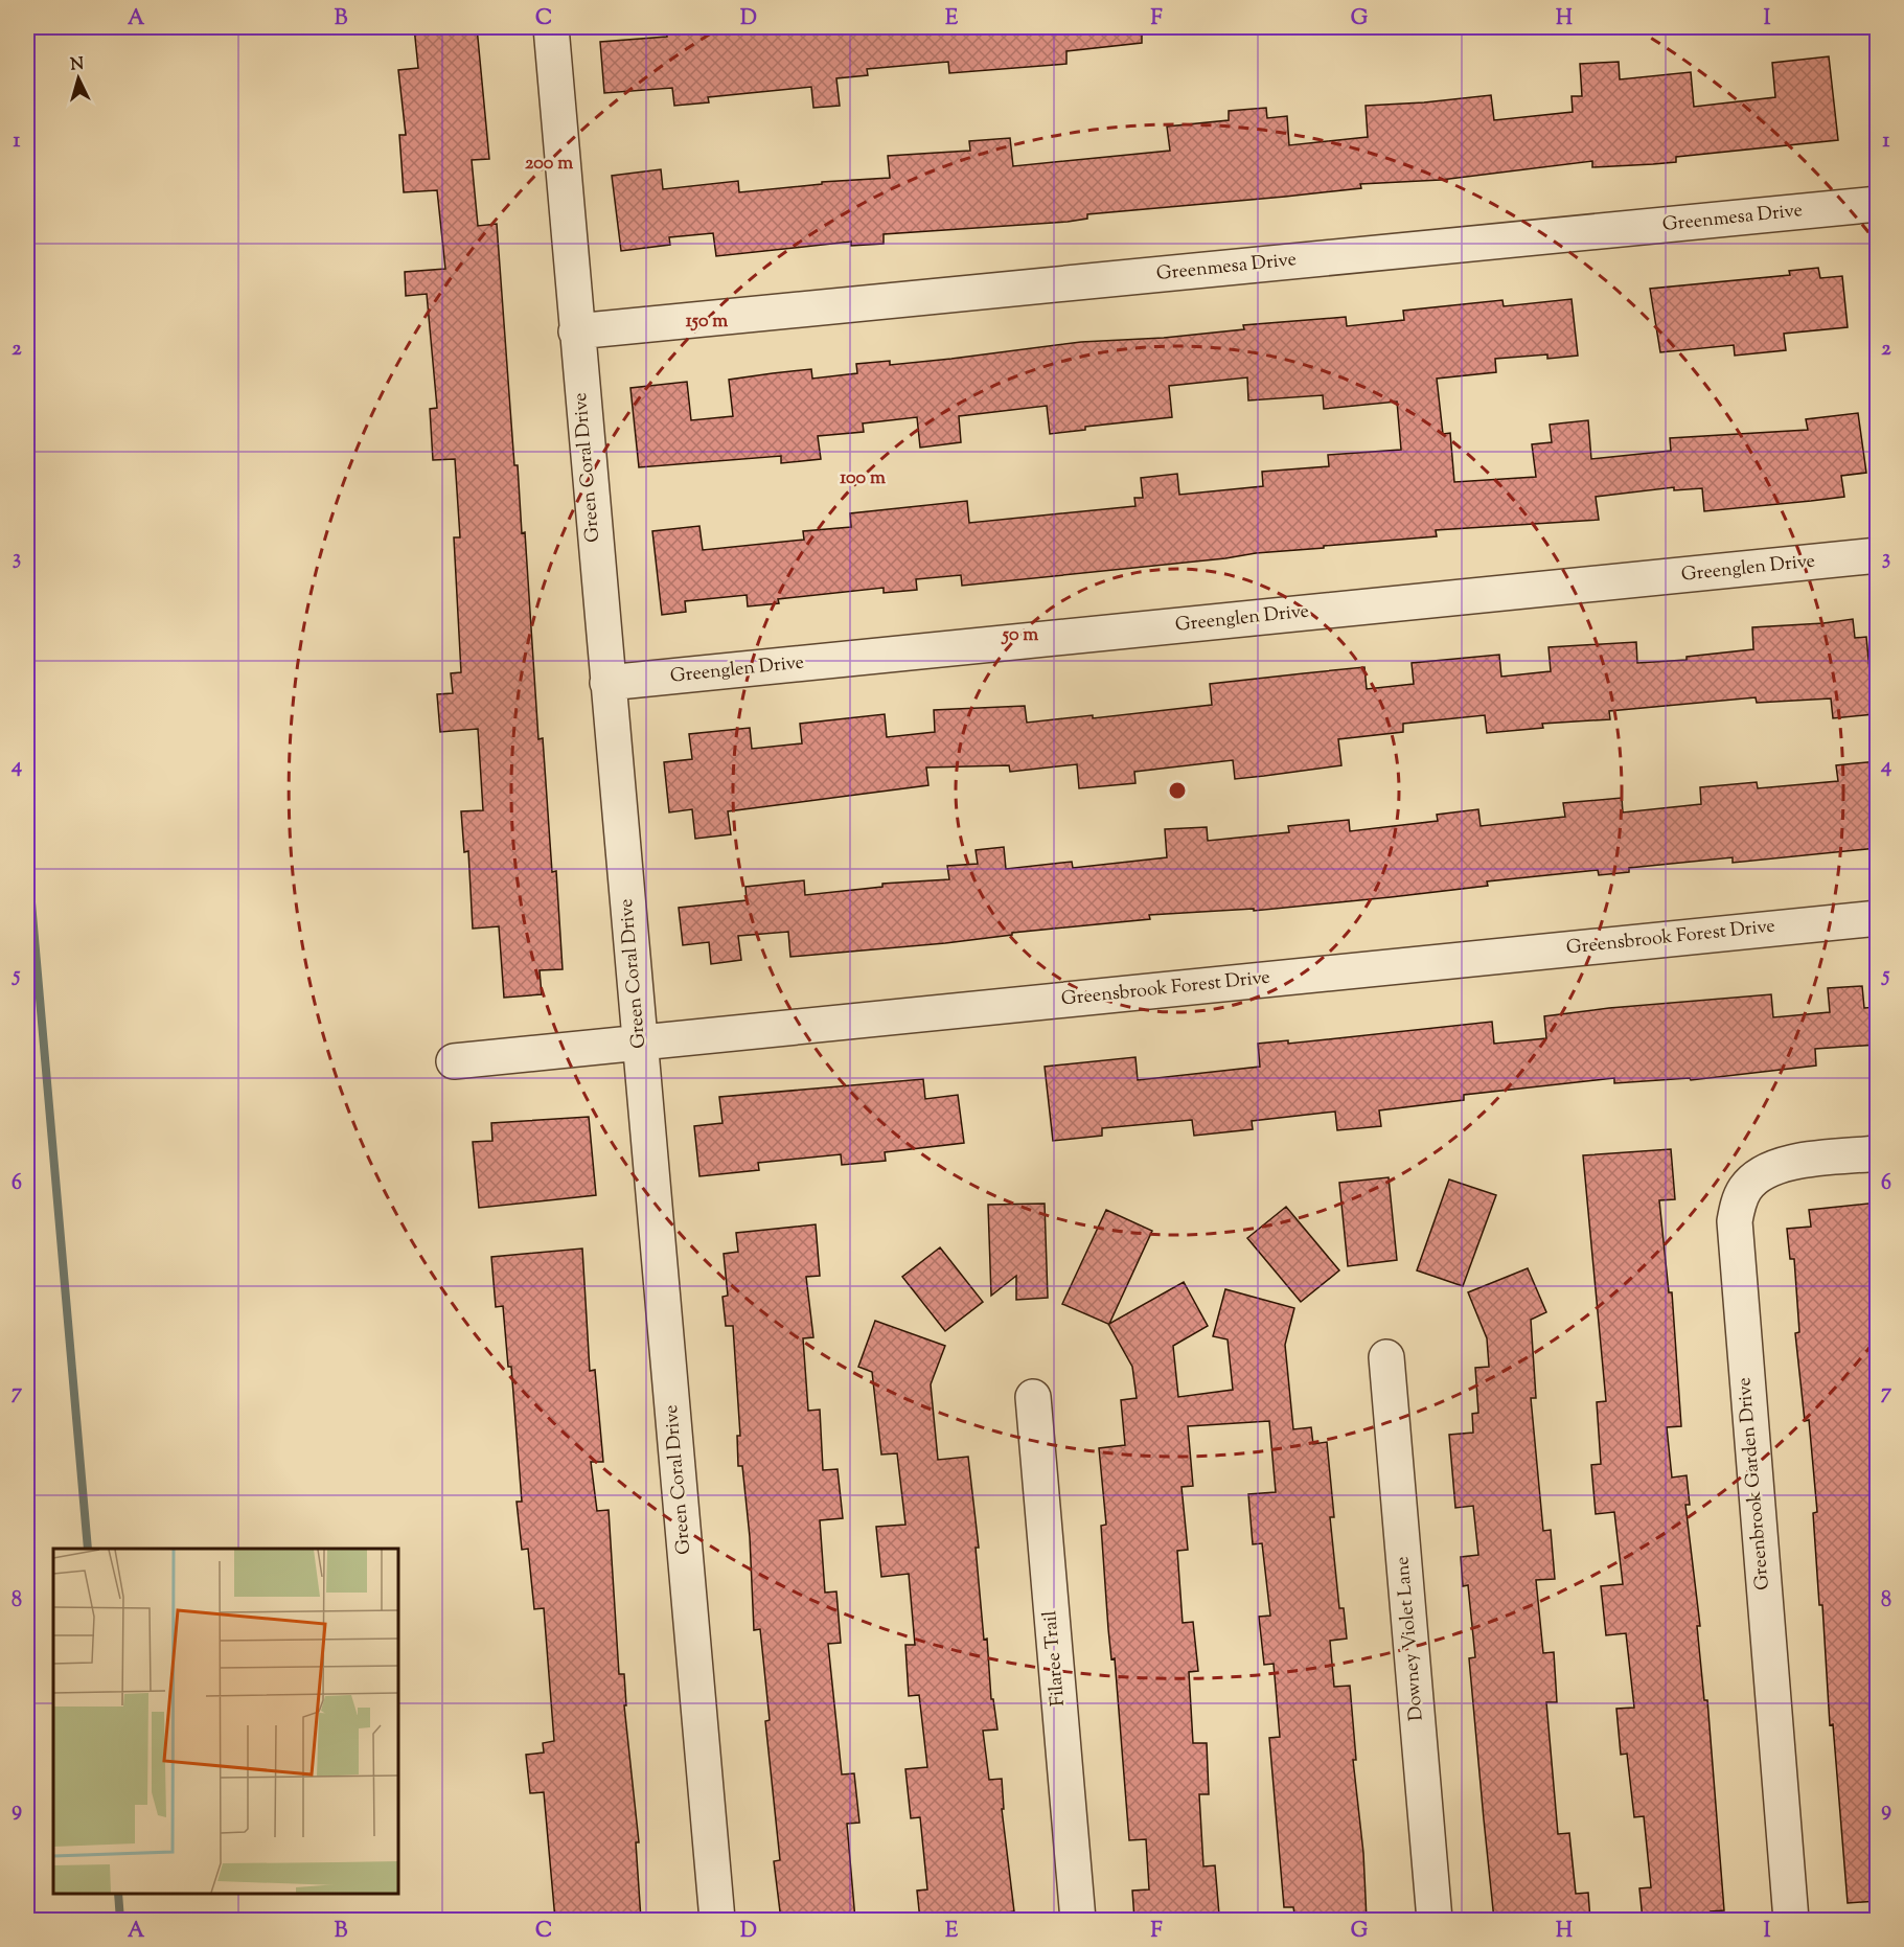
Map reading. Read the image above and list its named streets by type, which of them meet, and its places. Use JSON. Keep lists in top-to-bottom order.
{
  "streets": {
    "street": [
      "Greenmesa Drive",
      "Green Coral Drive",
      "Greenglen Drive",
      "Greensbrook Forest Drive",
      "Greenbrook Garden Drive",
      "Downey Violet Lane",
      "Filaree Trail"
    ]
  },
  "crossings": [
    ["Greenmesa Drive", "Green Coral Drive"],
    ["Green Coral Drive", "Greenglen Drive"],
    ["Green Coral Drive", "Greensbrook Forest Drive"]
  ],
  "north": "top",
  "grid": {
    "columns": [
      "A",
      "B",
      "C",
      "D",
      "E",
      "F",
      "G",
      "H",
      "I"
    ],
    "rows": [
      "1",
      "2",
      "3",
      "4",
      "5",
      "6",
      "7",
      "8",
      "9"
    ]
  },
  "rings": [
    "200 m",
    "150 m",
    "100 m",
    "50 m"
  ]
}
